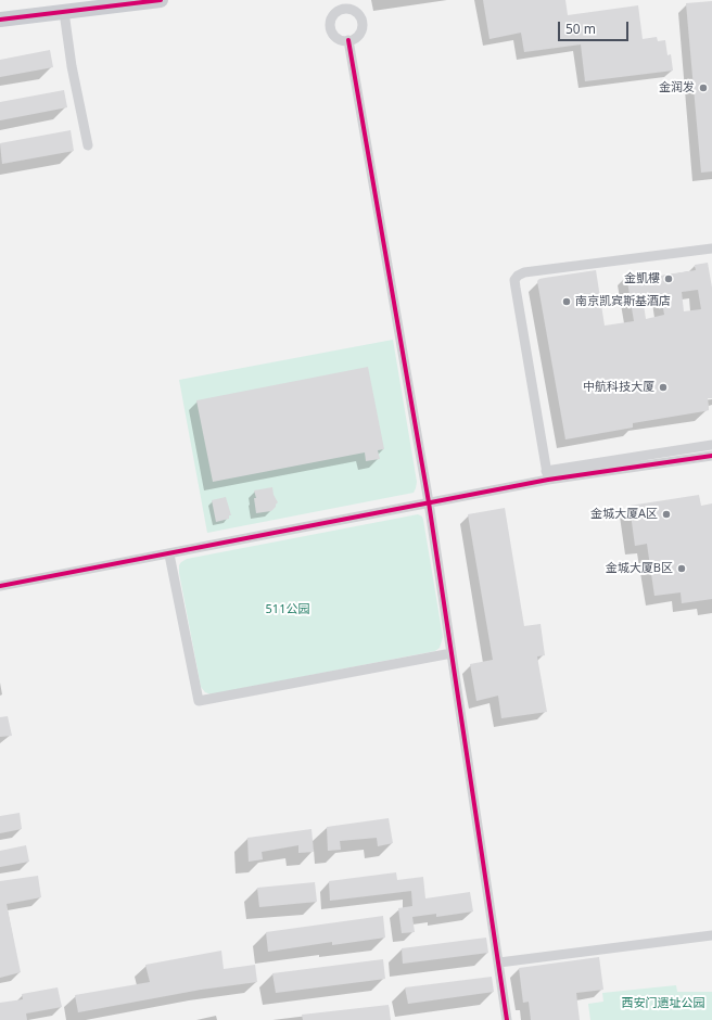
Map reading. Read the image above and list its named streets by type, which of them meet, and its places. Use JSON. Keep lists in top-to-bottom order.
{
  "parks": ["511公园", "西安门遗址公园"],
  "places": [
    "金润发",
    "金凱樓",
    "南京凯宾斯基酒店",
    "中航科技大厦",
    "金城大厦A区",
    "金城大厦B区"
  ],
  "scale_bar": "50 m"
}
